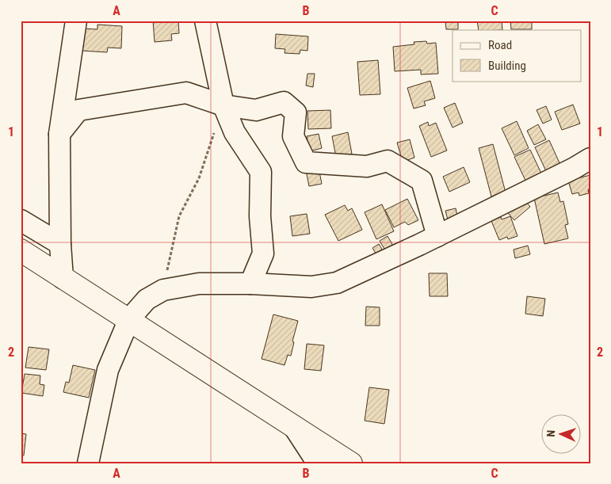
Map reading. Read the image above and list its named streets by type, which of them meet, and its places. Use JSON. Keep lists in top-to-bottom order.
{
  "legend": ["Road", "Building"],
  "north": "left",
  "grid": {
    "columns": ["A", "B", "C"],
    "rows": ["1", "2"]
  }
}
